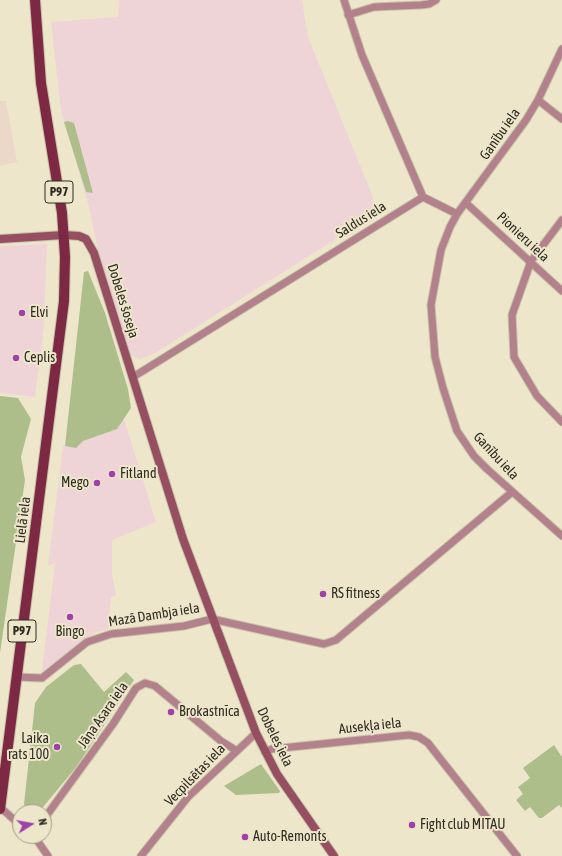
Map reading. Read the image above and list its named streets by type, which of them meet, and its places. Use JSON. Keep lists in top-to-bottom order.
{
  "streets": {
    "main road": ["P97", "Lielā iela"],
    "street": [
      "Ganību iela",
      "Saldus iela",
      "Pionieru iela",
      "Dobeles šoseja",
      "Mazā Dambja iela",
      "Jāņa Asara iela",
      "Ausekļa iela",
      "Dobeles iela",
      "Vecpilsētas iela"
    ]
  },
  "crossings": [
    ["Ganību iela", "Pionieru iela"],
    ["Ganību iela", "Dobeles šoseja"],
    ["Ganību iela", "Mazā Dambja iela"],
    ["Ganību iela", "Dobeles iela"],
    ["P97", "Dobeles šoseja"],
    ["P97", "Lielā iela"],
    ["Saldus iela", "Dobeles šoseja"],
    ["Dobeles šoseja", "Lielā iela"],
    ["Dobeles šoseja", "Mazā Dambja iela"],
    ["Dobeles šoseja", "Dobeles iela"],
    ["Lielā iela", "Mazā Dambja iela"],
    ["Mazā Dambja iela", "Dobeles iela"],
    ["Jāņa Asara iela", "Vecpilsētas iela"],
    ["Ausekļa iela", "Dobeles iela"],
    ["Dobeles iela", "Vecpilsētas iela"]
  ],
  "places": [
    "Elvi",
    "Ceplis",
    "Fitland",
    "Mego",
    "RS fitness",
    "Bingo",
    "Brokastnīca",
    "Laika rats 100",
    "Fight club MITAU",
    "Auto-Remonts"
  ],
  "north": "right"
}
